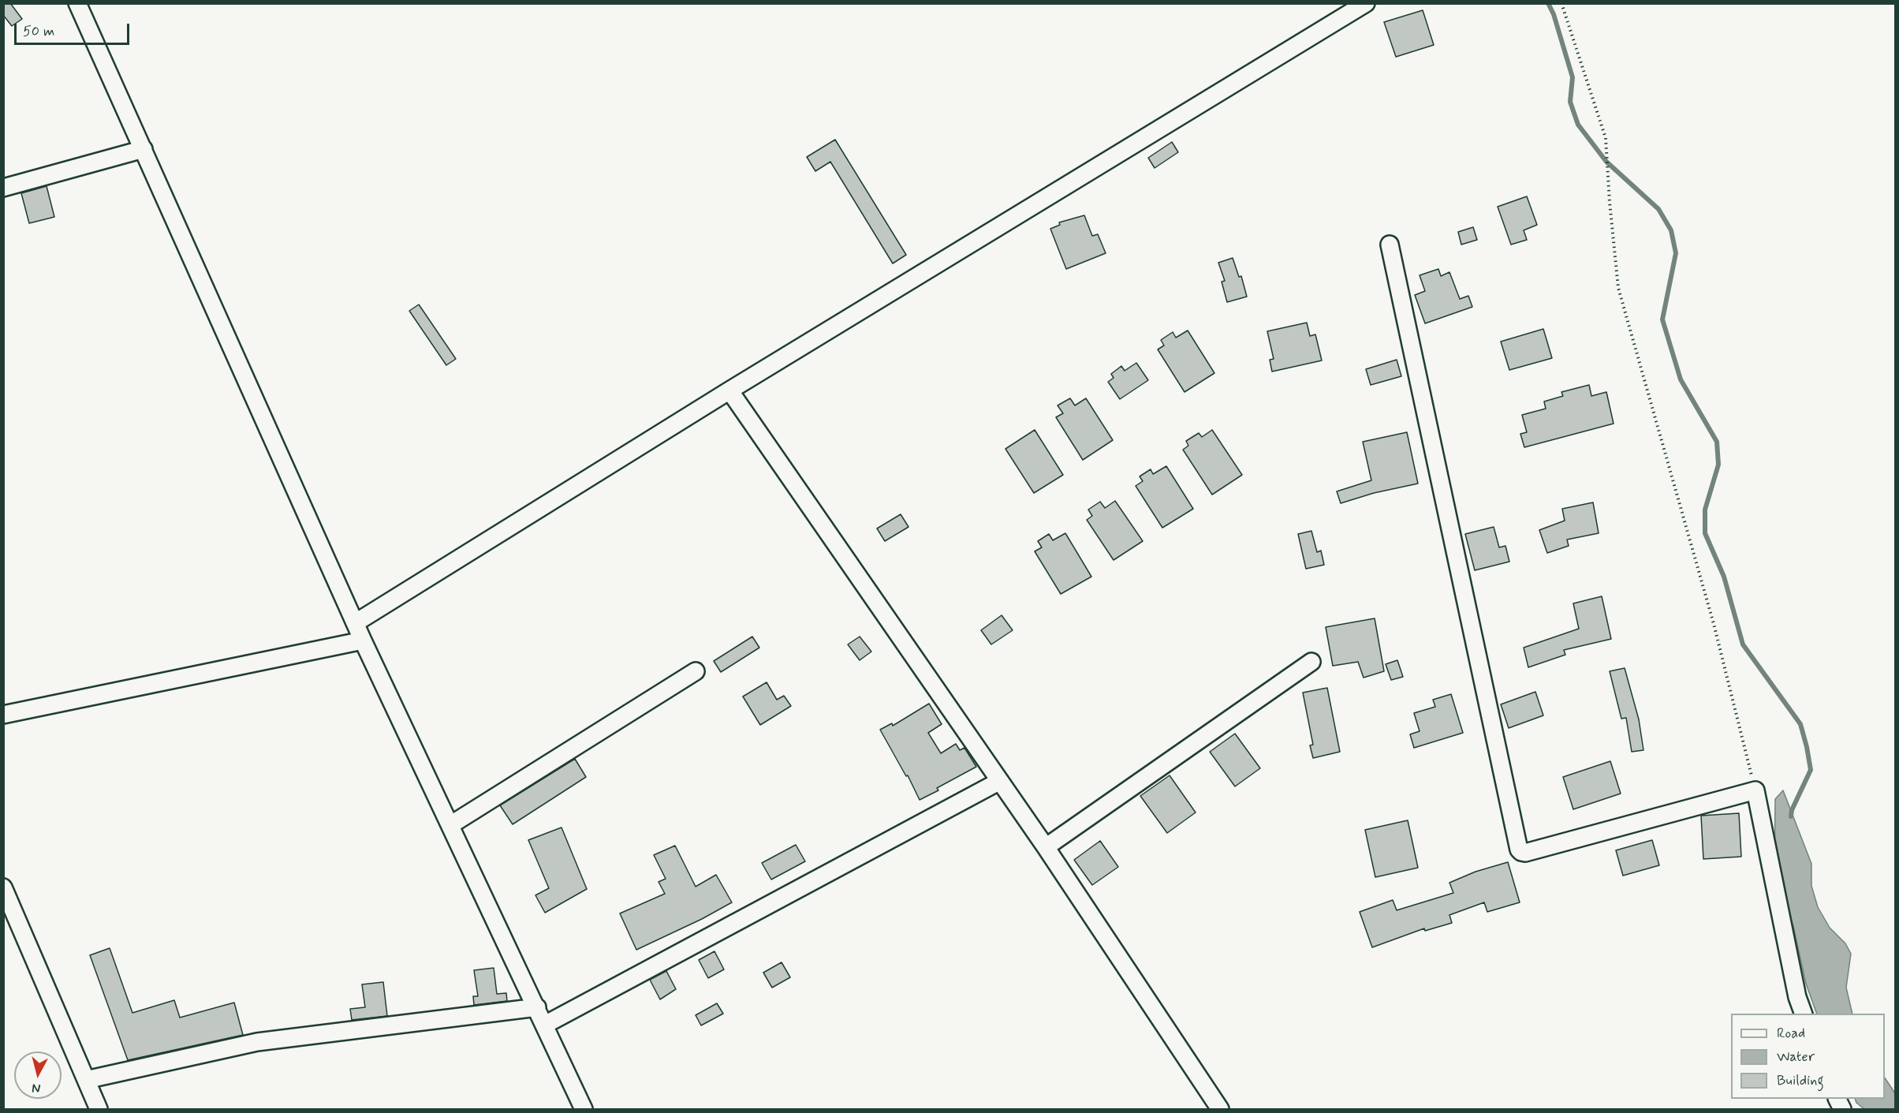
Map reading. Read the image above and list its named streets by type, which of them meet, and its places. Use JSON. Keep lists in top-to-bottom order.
{
  "legend": ["Road", "Water", "Building"],
  "scale_bar": "50 m",
  "north": "bottom"
}
